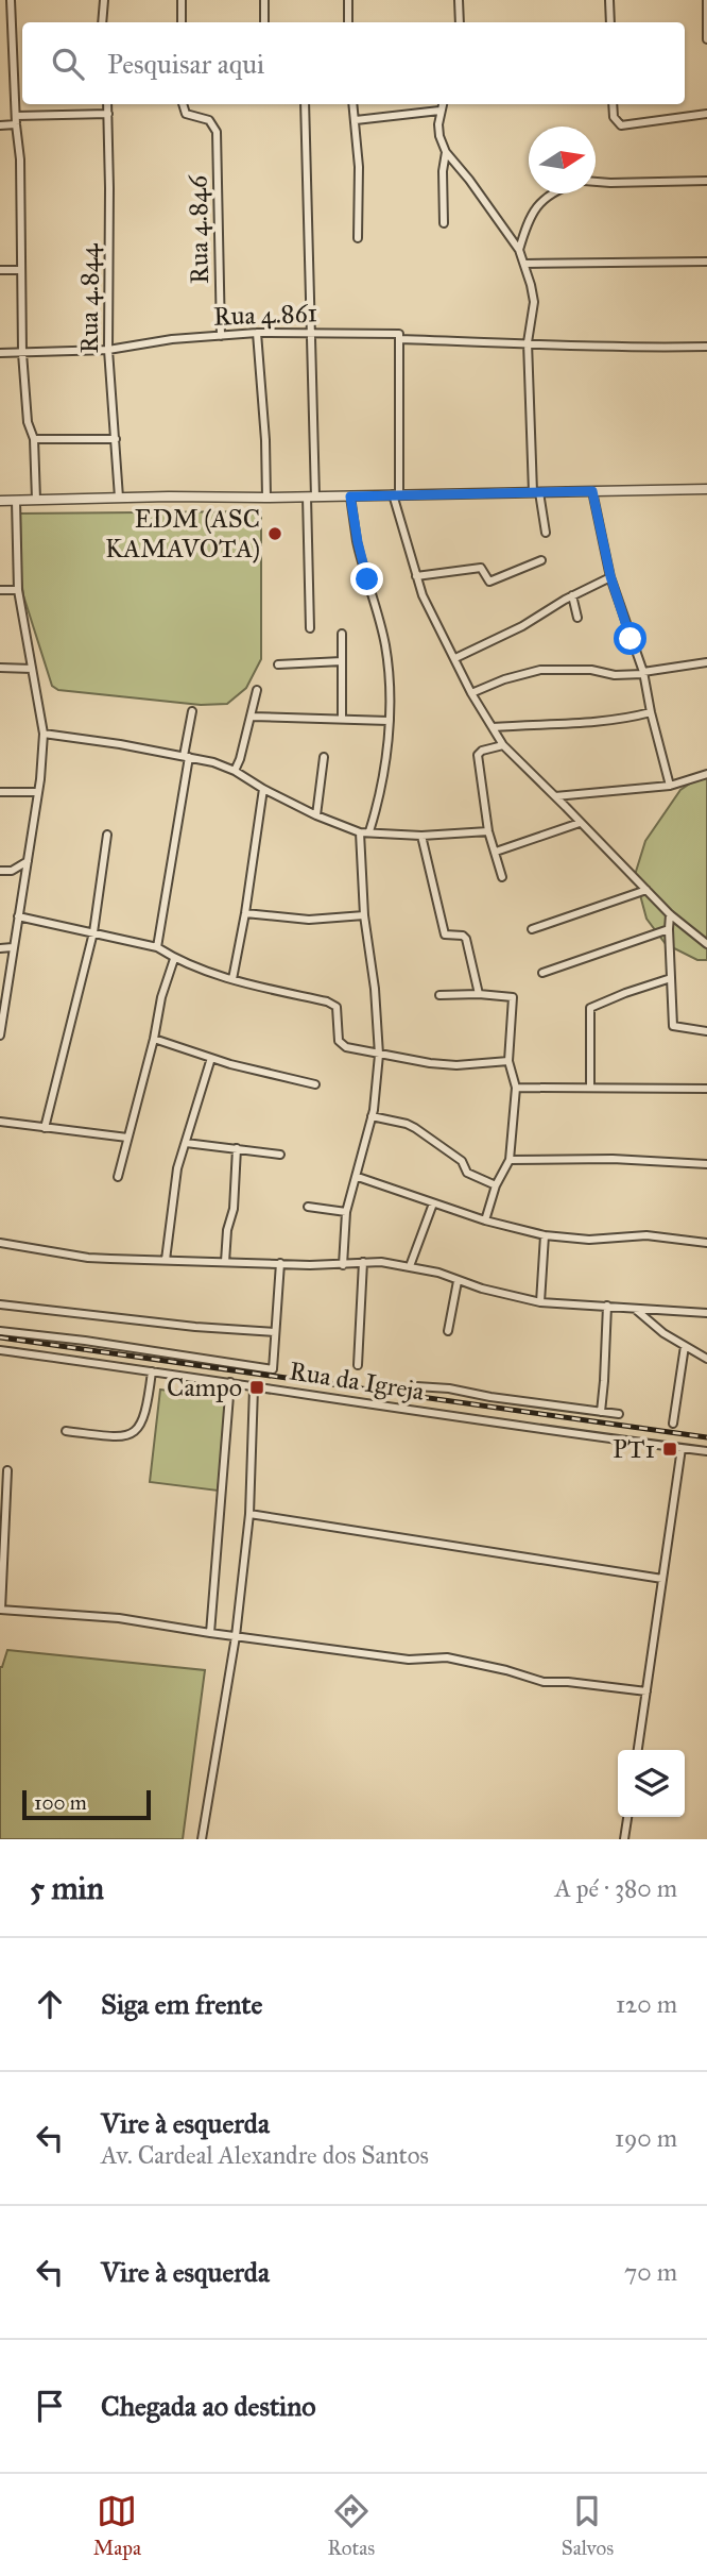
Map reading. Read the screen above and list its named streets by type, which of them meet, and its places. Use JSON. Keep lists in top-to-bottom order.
{
  "streets": {
    "street": [
      "Rua 4.846",
      "Rua 4.844",
      "Rua 4.861",
      "Rua da Igreja"
    ]
  },
  "crossings": [
    ["Rua 4.846", "Rua 4.861"],
    ["Rua 4.844", "Rua 4.861"]
  ],
  "places": {
    "other": ["EDM (ASC KAMAVOTA)"],
    "transit": ["Campo", "PT1"]
  },
  "scale_bar": "100 m",
  "north": "right",
  "page": {
    "search": "Pesquisar aqui",
    "scale": "100 m",
    "heading": ["5 min", "A pé · 380 m"],
    "list": [
      ["Siga em frente", "120 m"],
      ["Vire à esquerda", "Av. Cardeal Alexandre dos Santos", "190 m"],
      ["Vire à esquerda", "70 m"],
      "Chegada ao destino"
    ],
    "nav": ["Mapa", "Rotas", "Salvos"]
  }
}
